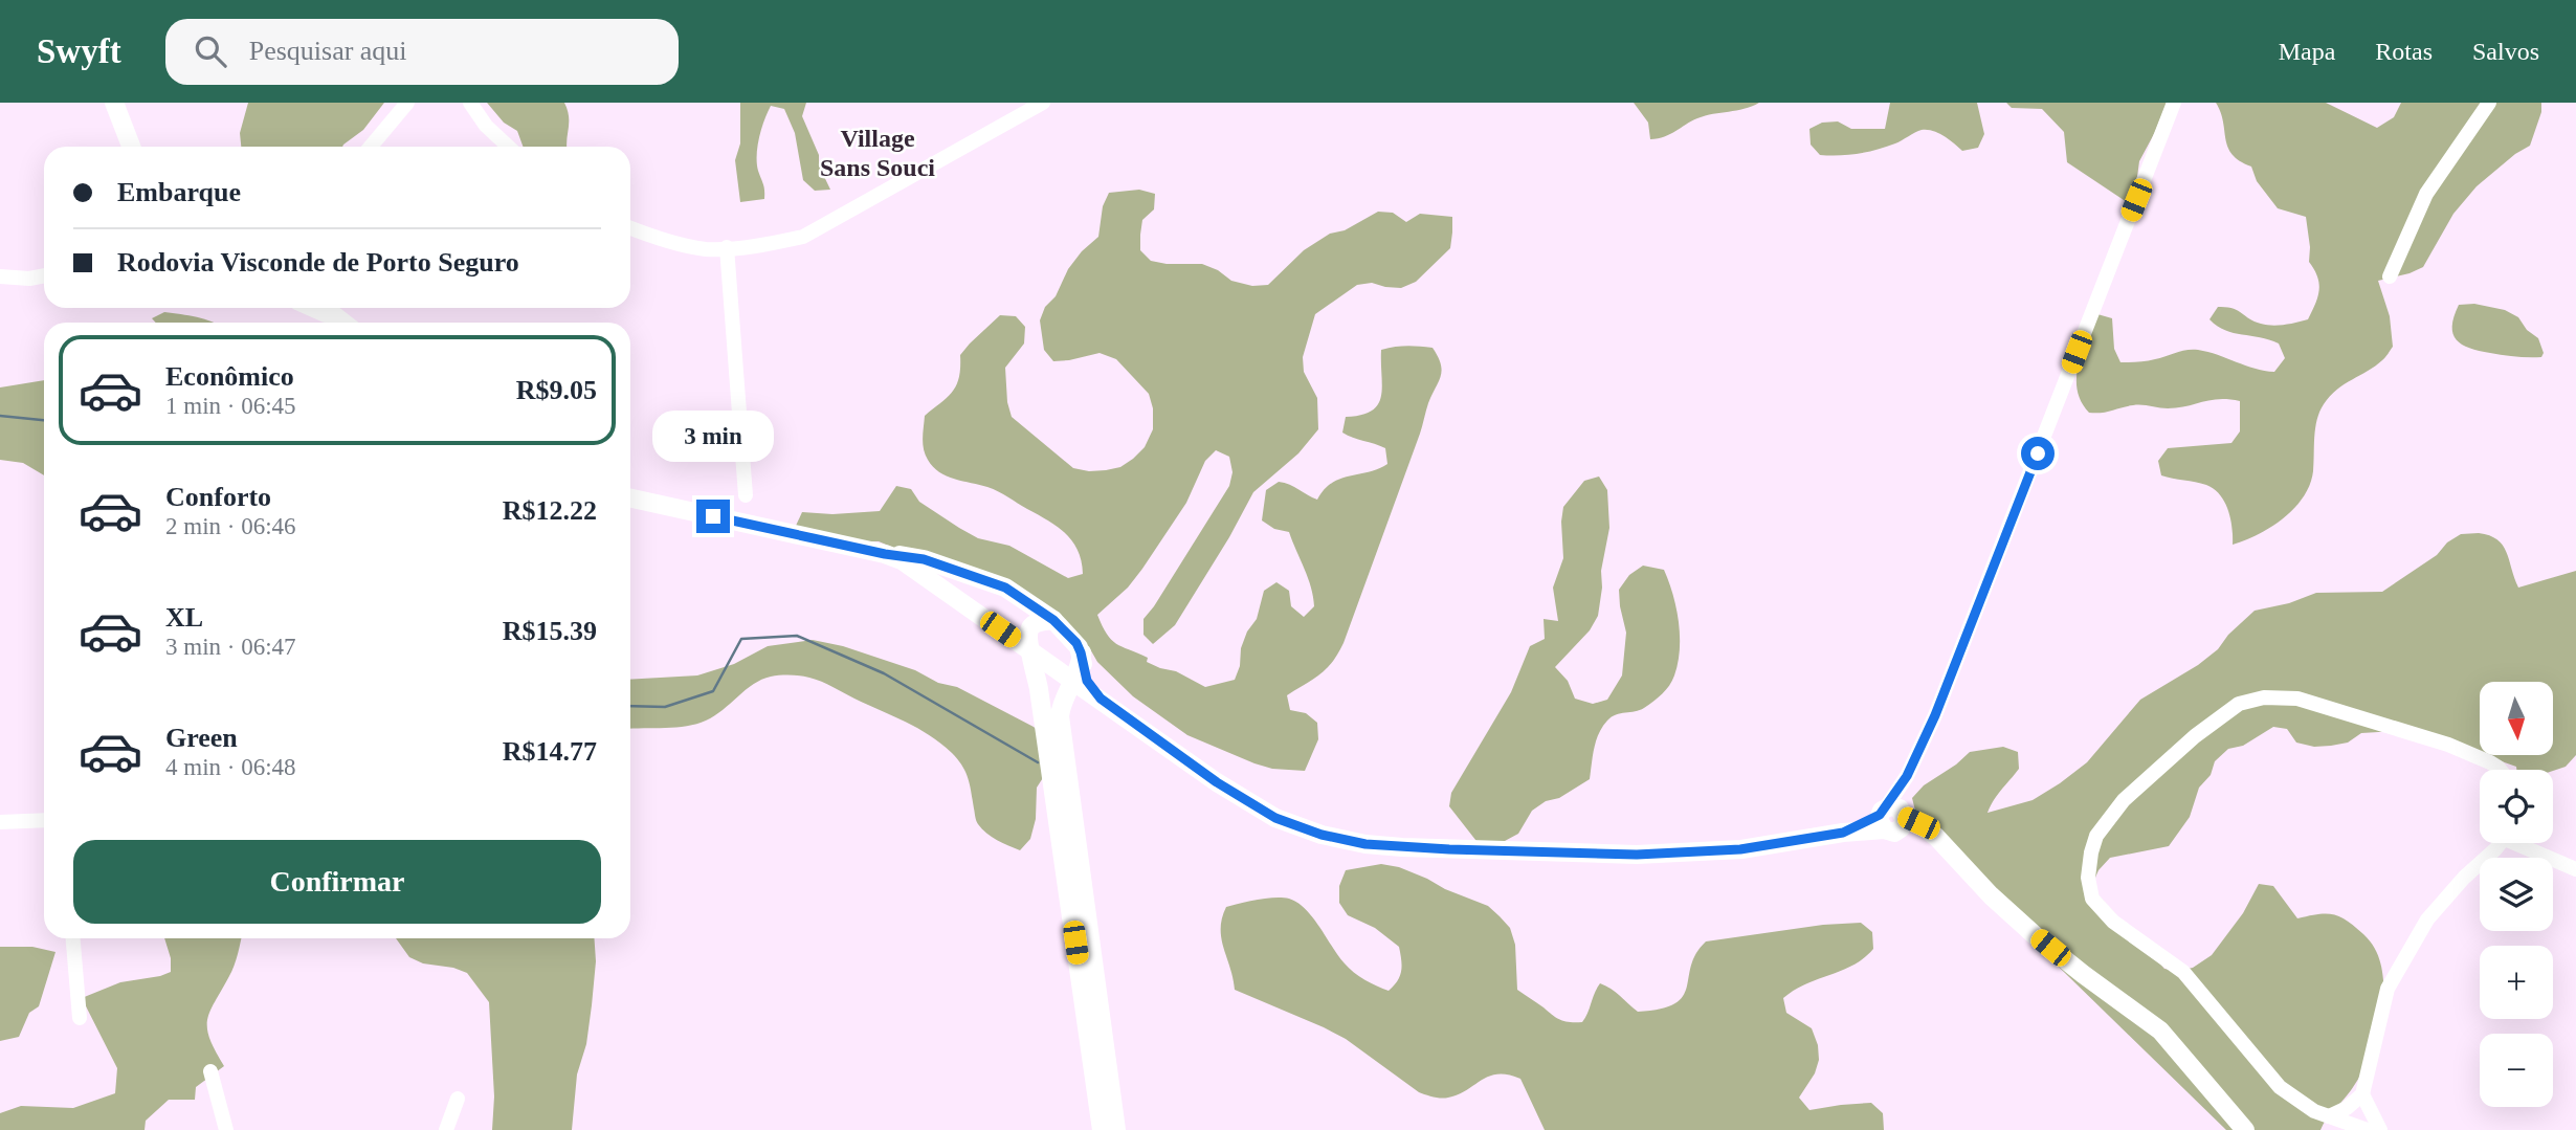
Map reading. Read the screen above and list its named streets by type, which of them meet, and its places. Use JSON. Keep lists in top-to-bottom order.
{
  "districts": ["Village Sans Souci"],
  "north": "bottom",
  "page": {
    "header": "Swyft",
    "search": "Pesquisar aqui",
    "nav": ["Mapa", "Rotas", "Salvos"],
    "banner": ["Embarque", "Rodovia Visconde de Porto Seguro"],
    "list": [
      {
        "name": "Econômico",
        "note": "1 min · 06:45",
        "value": "R$9.05"
      },
      {
        "name": "Conforto",
        "note": "2 min · 06:46",
        "value": "R$12.22"
      },
      {
        "name": "XL",
        "note": "3 min · 06:47",
        "value": "R$15.39"
      },
      {
        "name": "Green",
        "note": "4 min · 06:48",
        "value": "R$14.77"
      }
    ],
    "bubble": "3 min",
    "map_buttons": ["+", "−"],
    "buttons": "Confirmar"
  }
}
